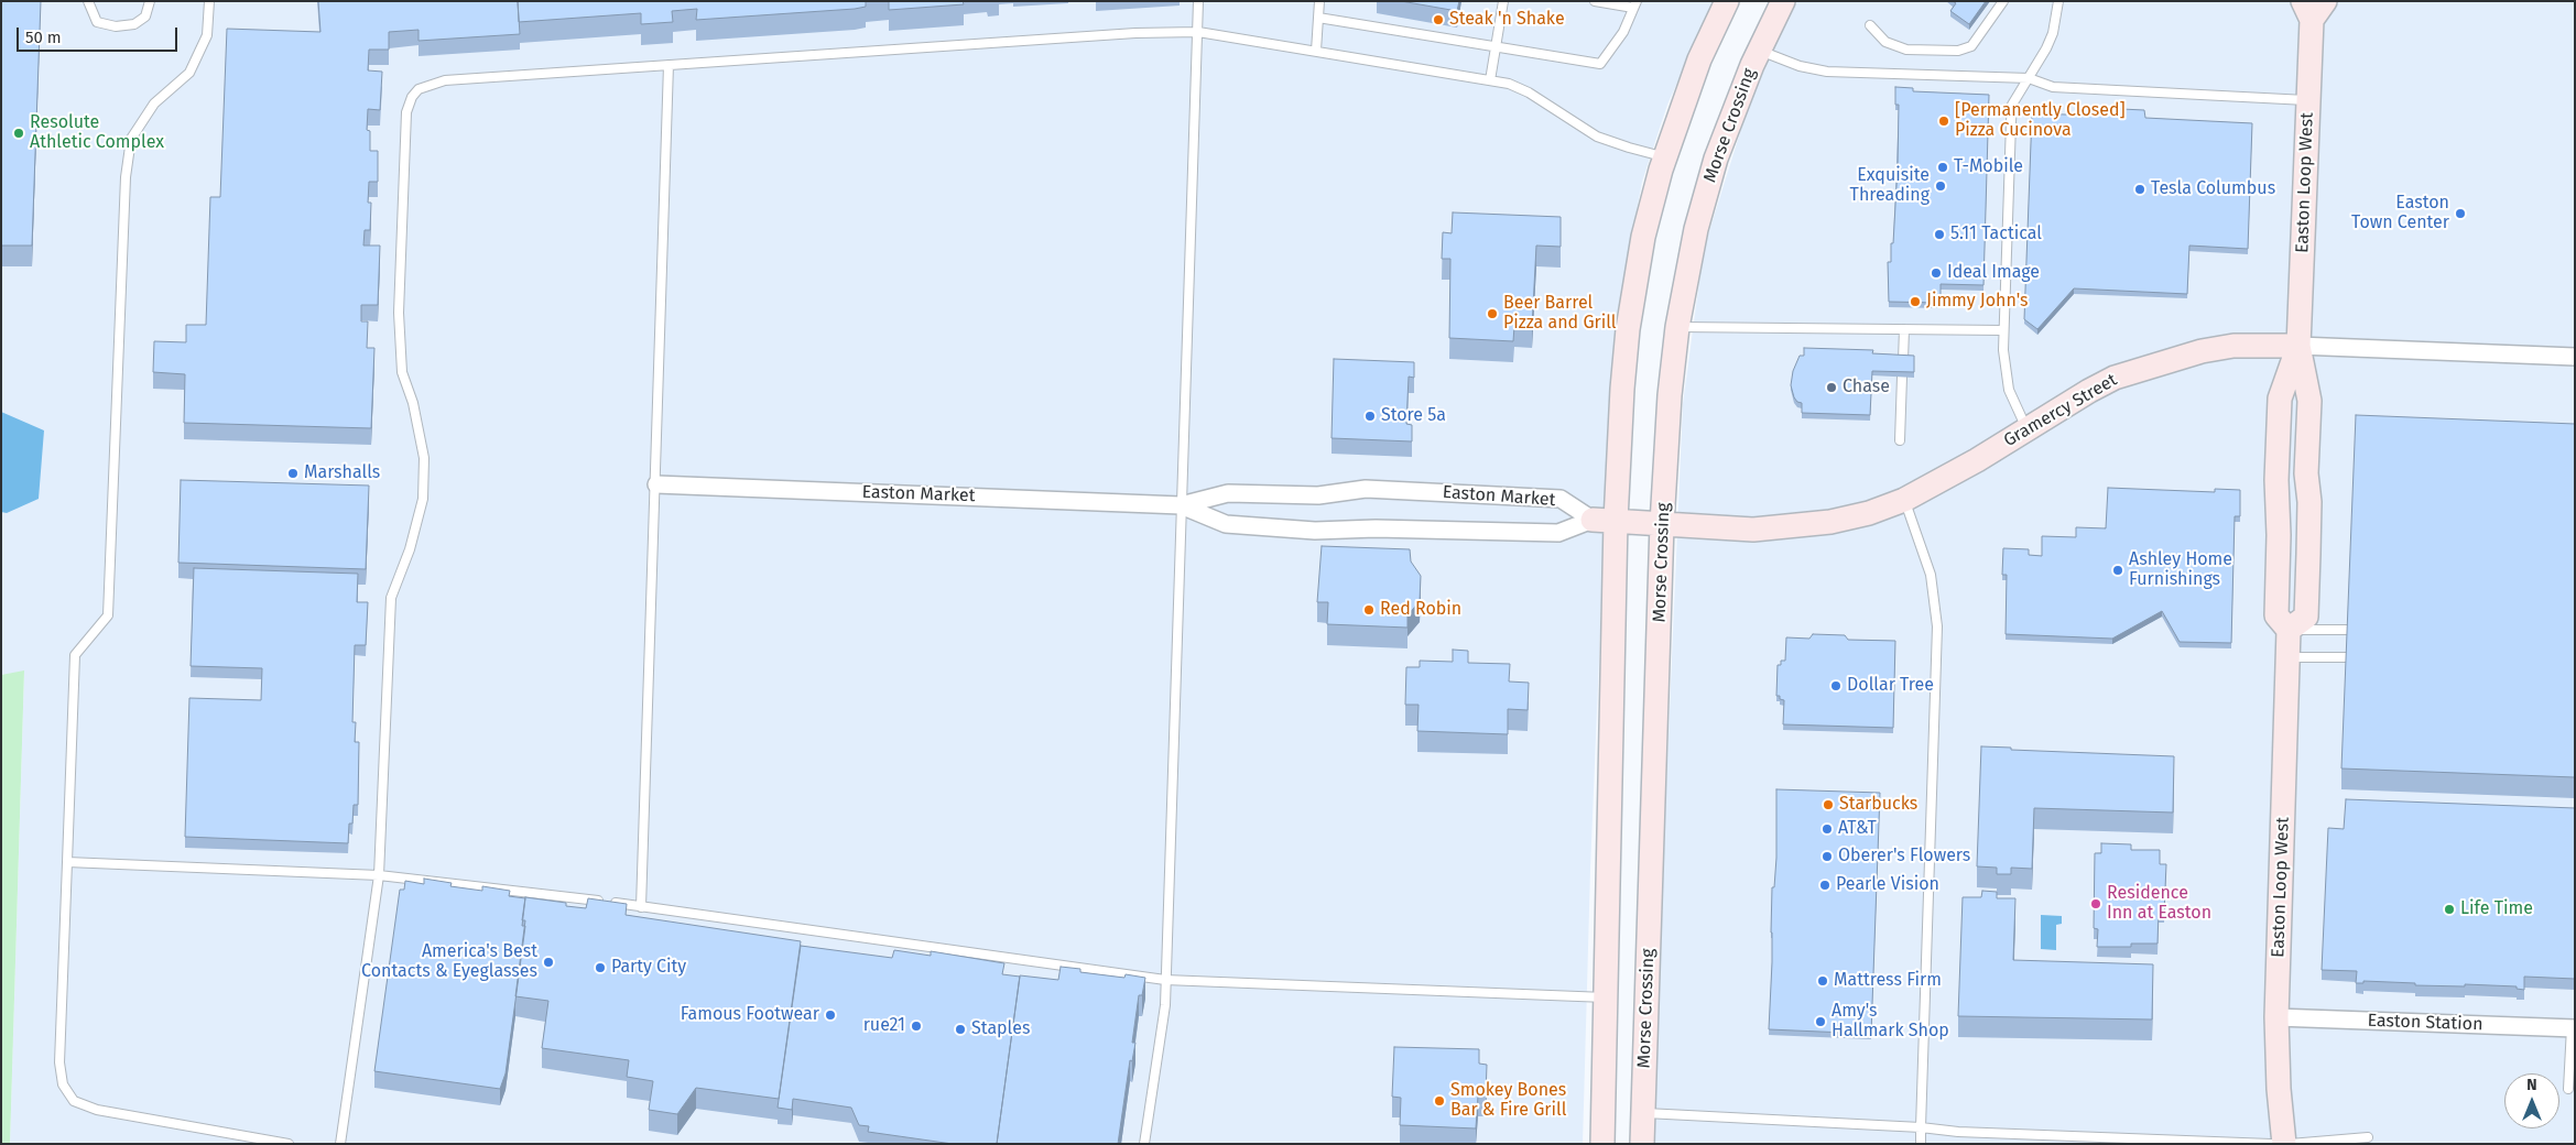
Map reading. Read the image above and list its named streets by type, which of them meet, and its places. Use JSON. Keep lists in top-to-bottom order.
{
  "streets": {
    "main road": ["Morse Crossing", "Easton Loop West", "Gramercy Street"],
    "street": ["Easton Market", "Easton Station"]
  },
  "crossings": [
    ["Morse Crossing", "Gramercy Street"],
    ["Easton Loop West", "Gramercy Street"],
    ["Easton Loop West", "Easton Station"],
    ["Gramercy Street", "Easton Market"]
  ],
  "places": [
    "Steak 'n Shake",
    "[Permanently Closed] Pizza Cucinova",
    "Resolute Athletic Complex",
    "T-Mobile",
    "Exquisite Threading",
    "Tesla Columbus",
    "Easton Town Center",
    "5.11 Tactical",
    "Ideal Image",
    "Jimmy John's",
    "Beer Barrel Pizza and Grill",
    "Chase",
    "Store 5a",
    "Marshalls",
    "Ashley Home Furnishings",
    "Red Robin",
    "Dollar Tree",
    "Starbucks",
    "AT&T",
    "Oberer's Flowers",
    "Pearle Vision",
    "Residence Inn at Easton",
    "Life Time",
    "America's Best Contacts & Eyeglasses",
    "Party City",
    "Mattress Firm",
    "Famous Footwear",
    "Amy's Hallmark Shop",
    "rue21",
    "Staples",
    "Smokey Bones Bar & Fire Grill"
  ],
  "scale_bar": "50 m",
  "north": "top"
}
